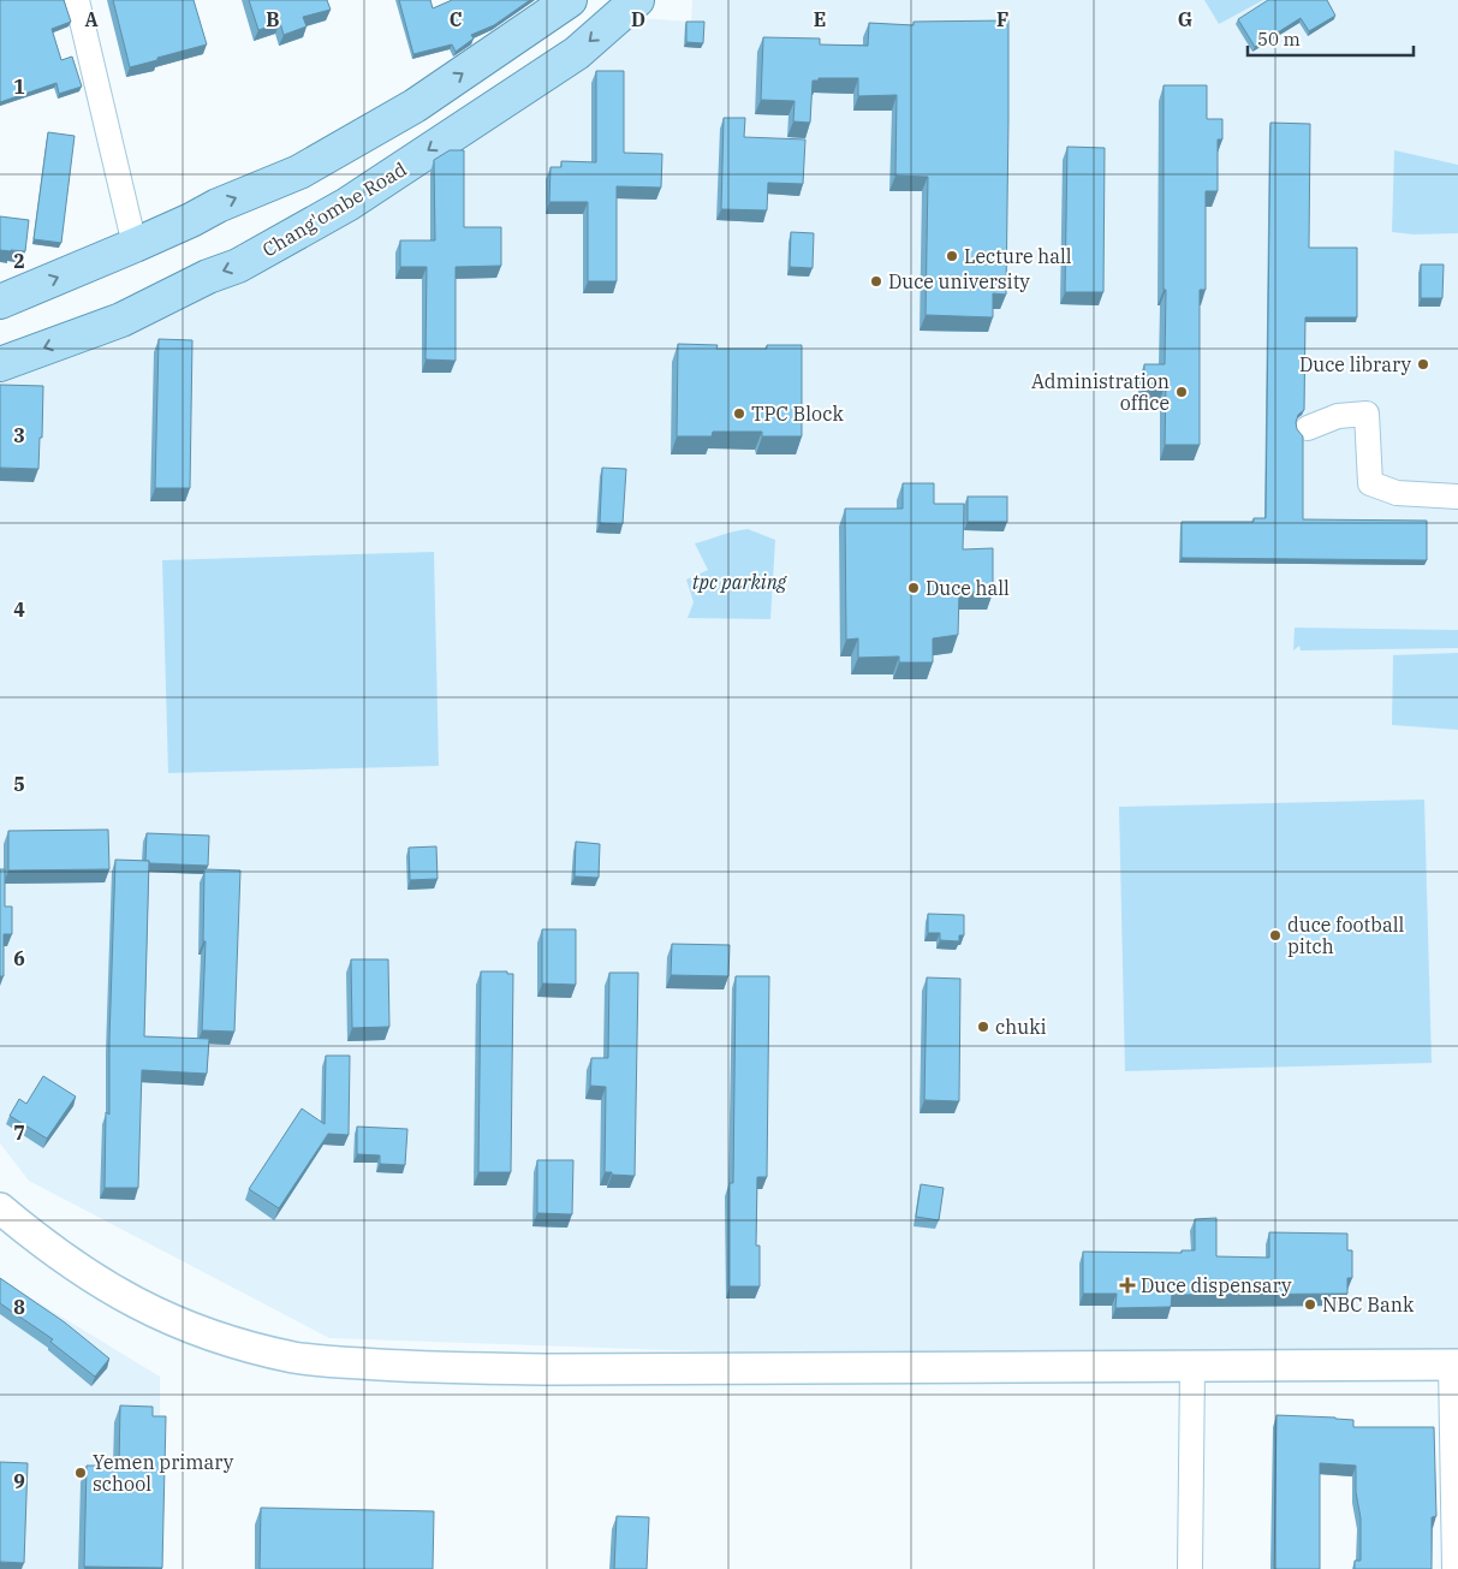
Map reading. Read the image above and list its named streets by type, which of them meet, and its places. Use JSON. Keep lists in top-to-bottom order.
{
  "streets": {
    "main road": ["Chang'ombe Road"]
  },
  "parks": ["tpc parking"],
  "places": {
    "other": [
      "Lecture hall",
      "Duce university",
      "Duce library",
      "Administration office",
      "TPC Block",
      "Duce hall",
      "duce football pitch",
      "chuki",
      "NBC Bank",
      "Yemen primary school"
    ],
    "health": ["Duce dispensary"]
  },
  "scale_bar": "50 m",
  "grid": {
    "columns": [
      "A",
      "B",
      "C",
      "D",
      "E",
      "F",
      "G"
    ],
    "rows": [
      "1",
      "2",
      "3",
      "4",
      "5",
      "6",
      "7",
      "8",
      "9"
    ]
  }
}
